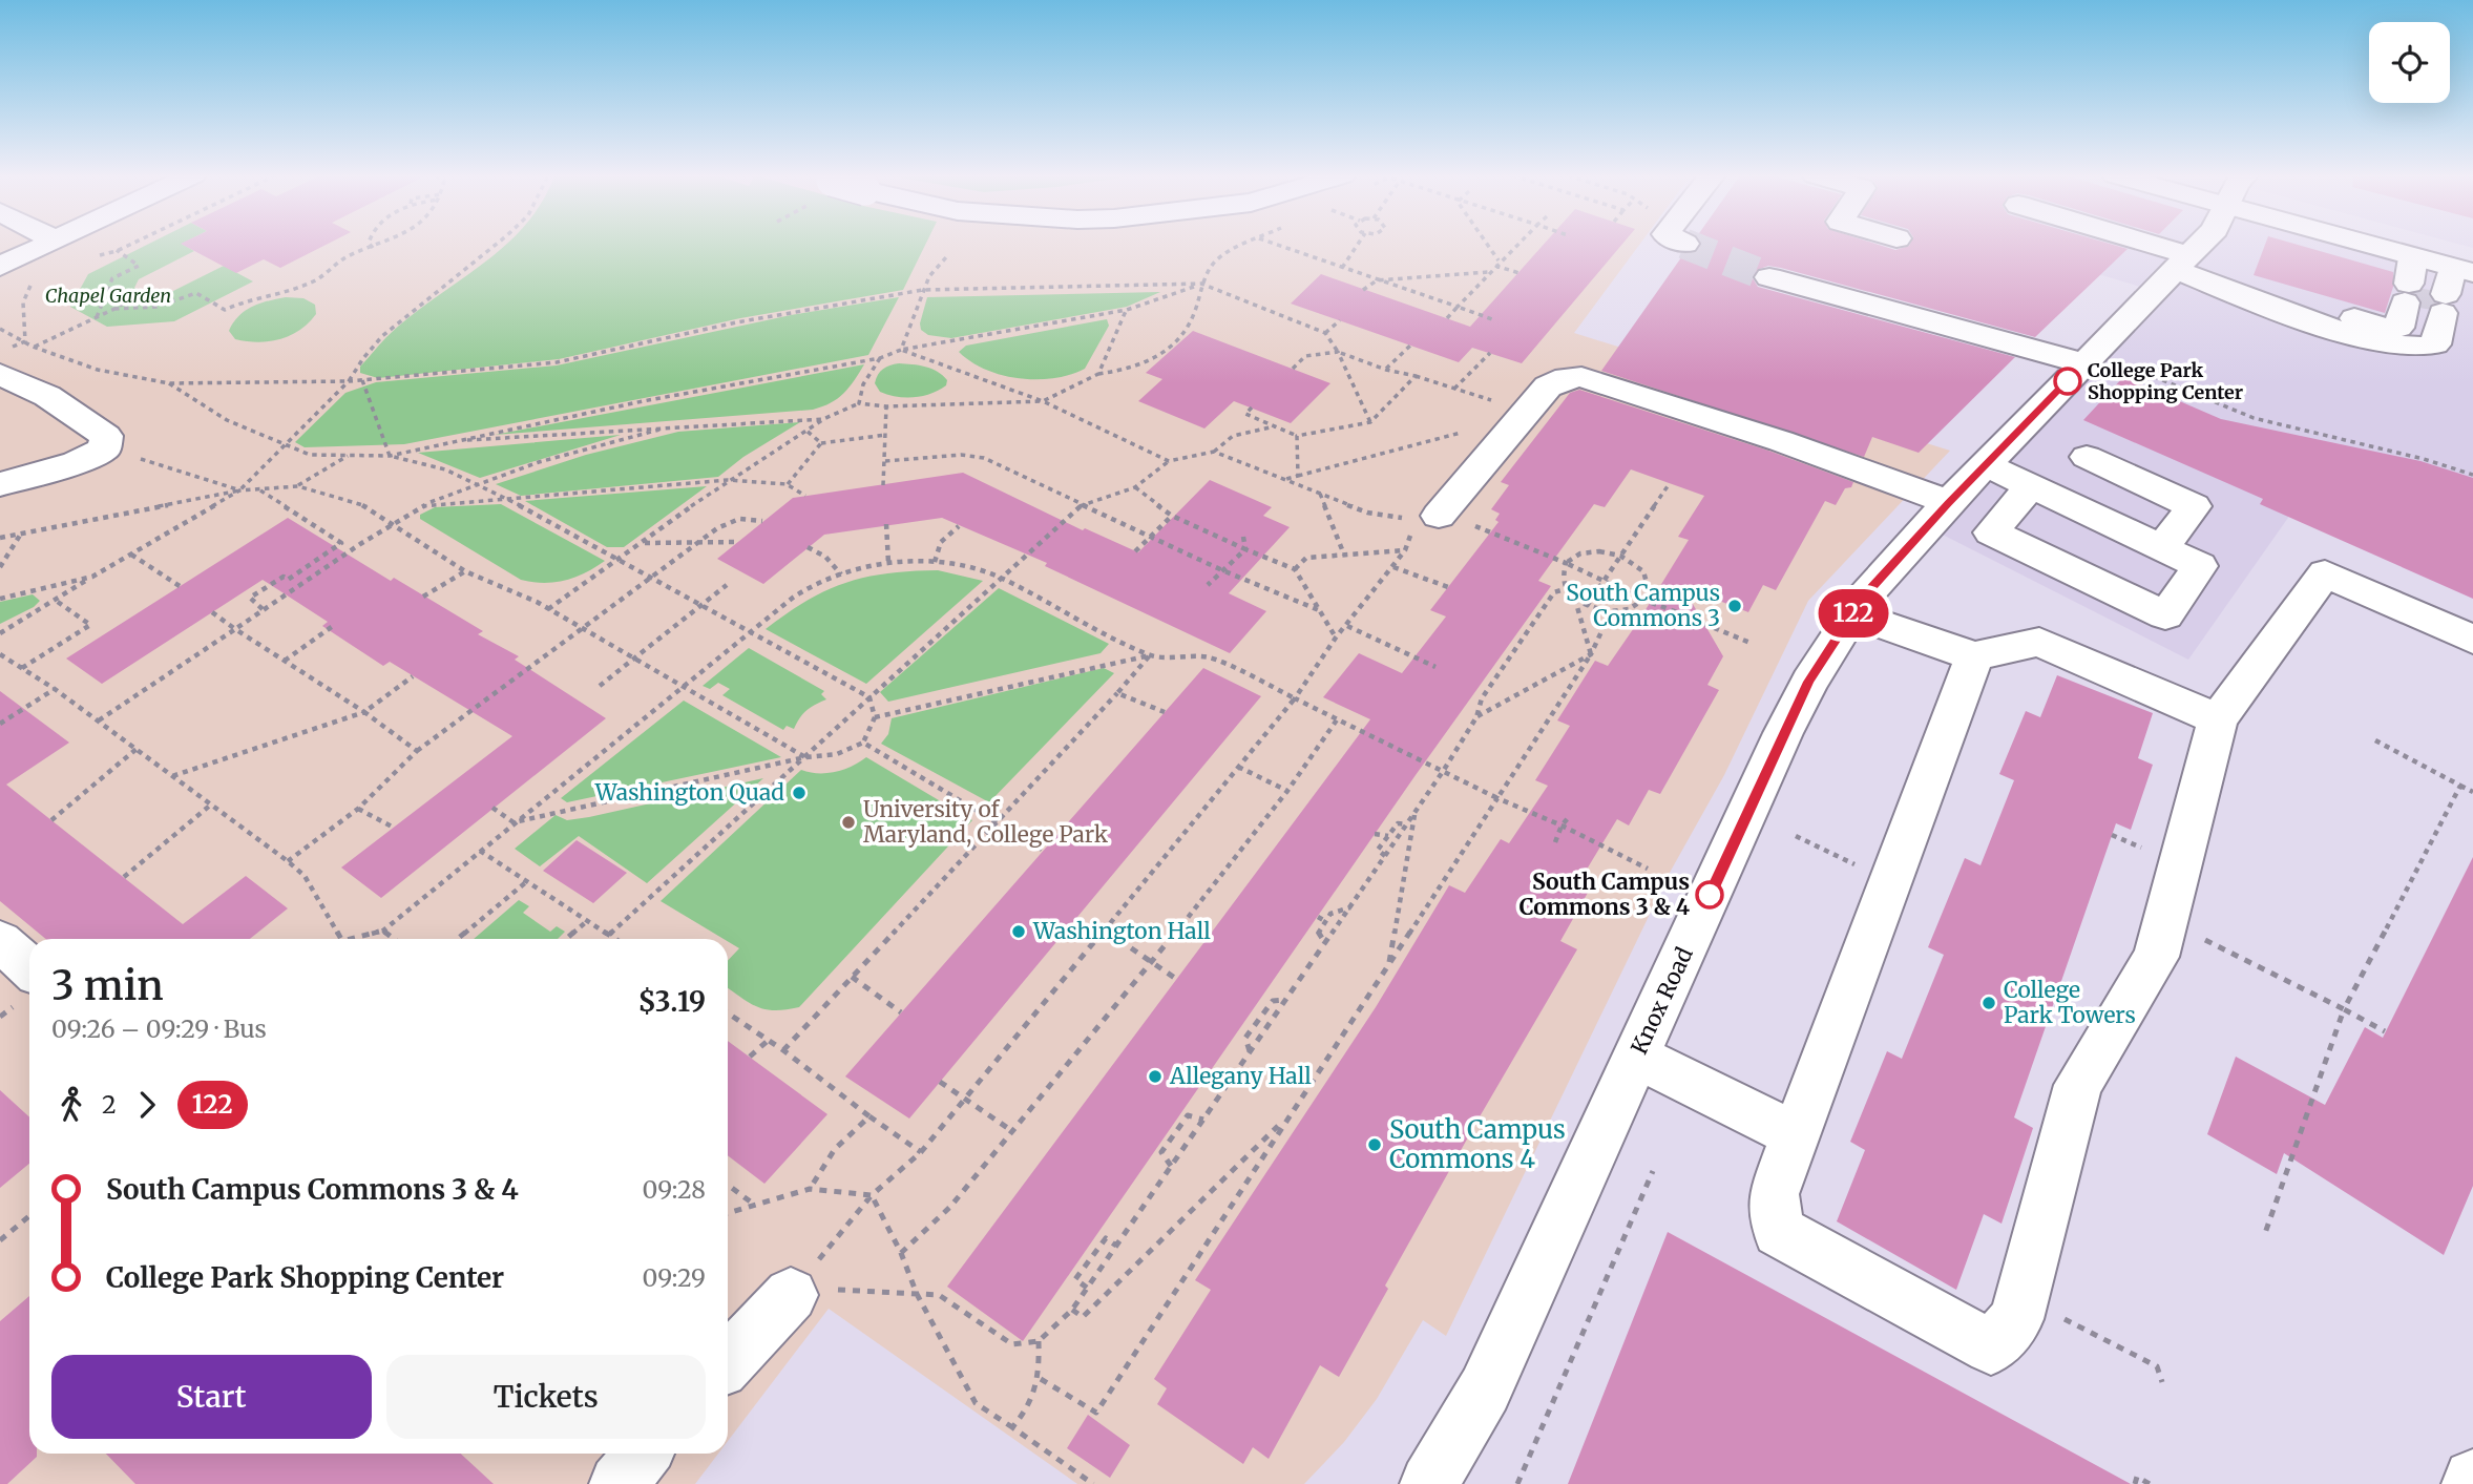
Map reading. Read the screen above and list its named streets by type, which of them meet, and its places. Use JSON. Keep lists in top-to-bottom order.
{
  "streets": {
    "street": ["Knox Road"]
  },
  "parks": ["Chapel Garden"],
  "places": [
    "College Park Shopping Center",
    "South Campus Commons 3",
    "Washington Quad",
    "University of Maryland, College Park",
    "South Campus Commons 3 & 4",
    "Washington Hall",
    "College Park Towers",
    "Allegany Hall",
    "South Campus Commons 4"
  ],
  "lines": ["bus line 122"],
  "page": {
    "on_map": "122",
    "heading": ["3 min", "09:26 – 09:29 · Bus", "$3.19"],
    "legs": ["2", "122"],
    "list": [
      {
        "name": "South Campus Commons 3 & 4",
        "value": "09:28"
      },
      {
        "name": "College Park Shopping Center",
        "value": "09:29"
      }
    ],
    "buttons": ["Start", "Tickets"]
  }
}
